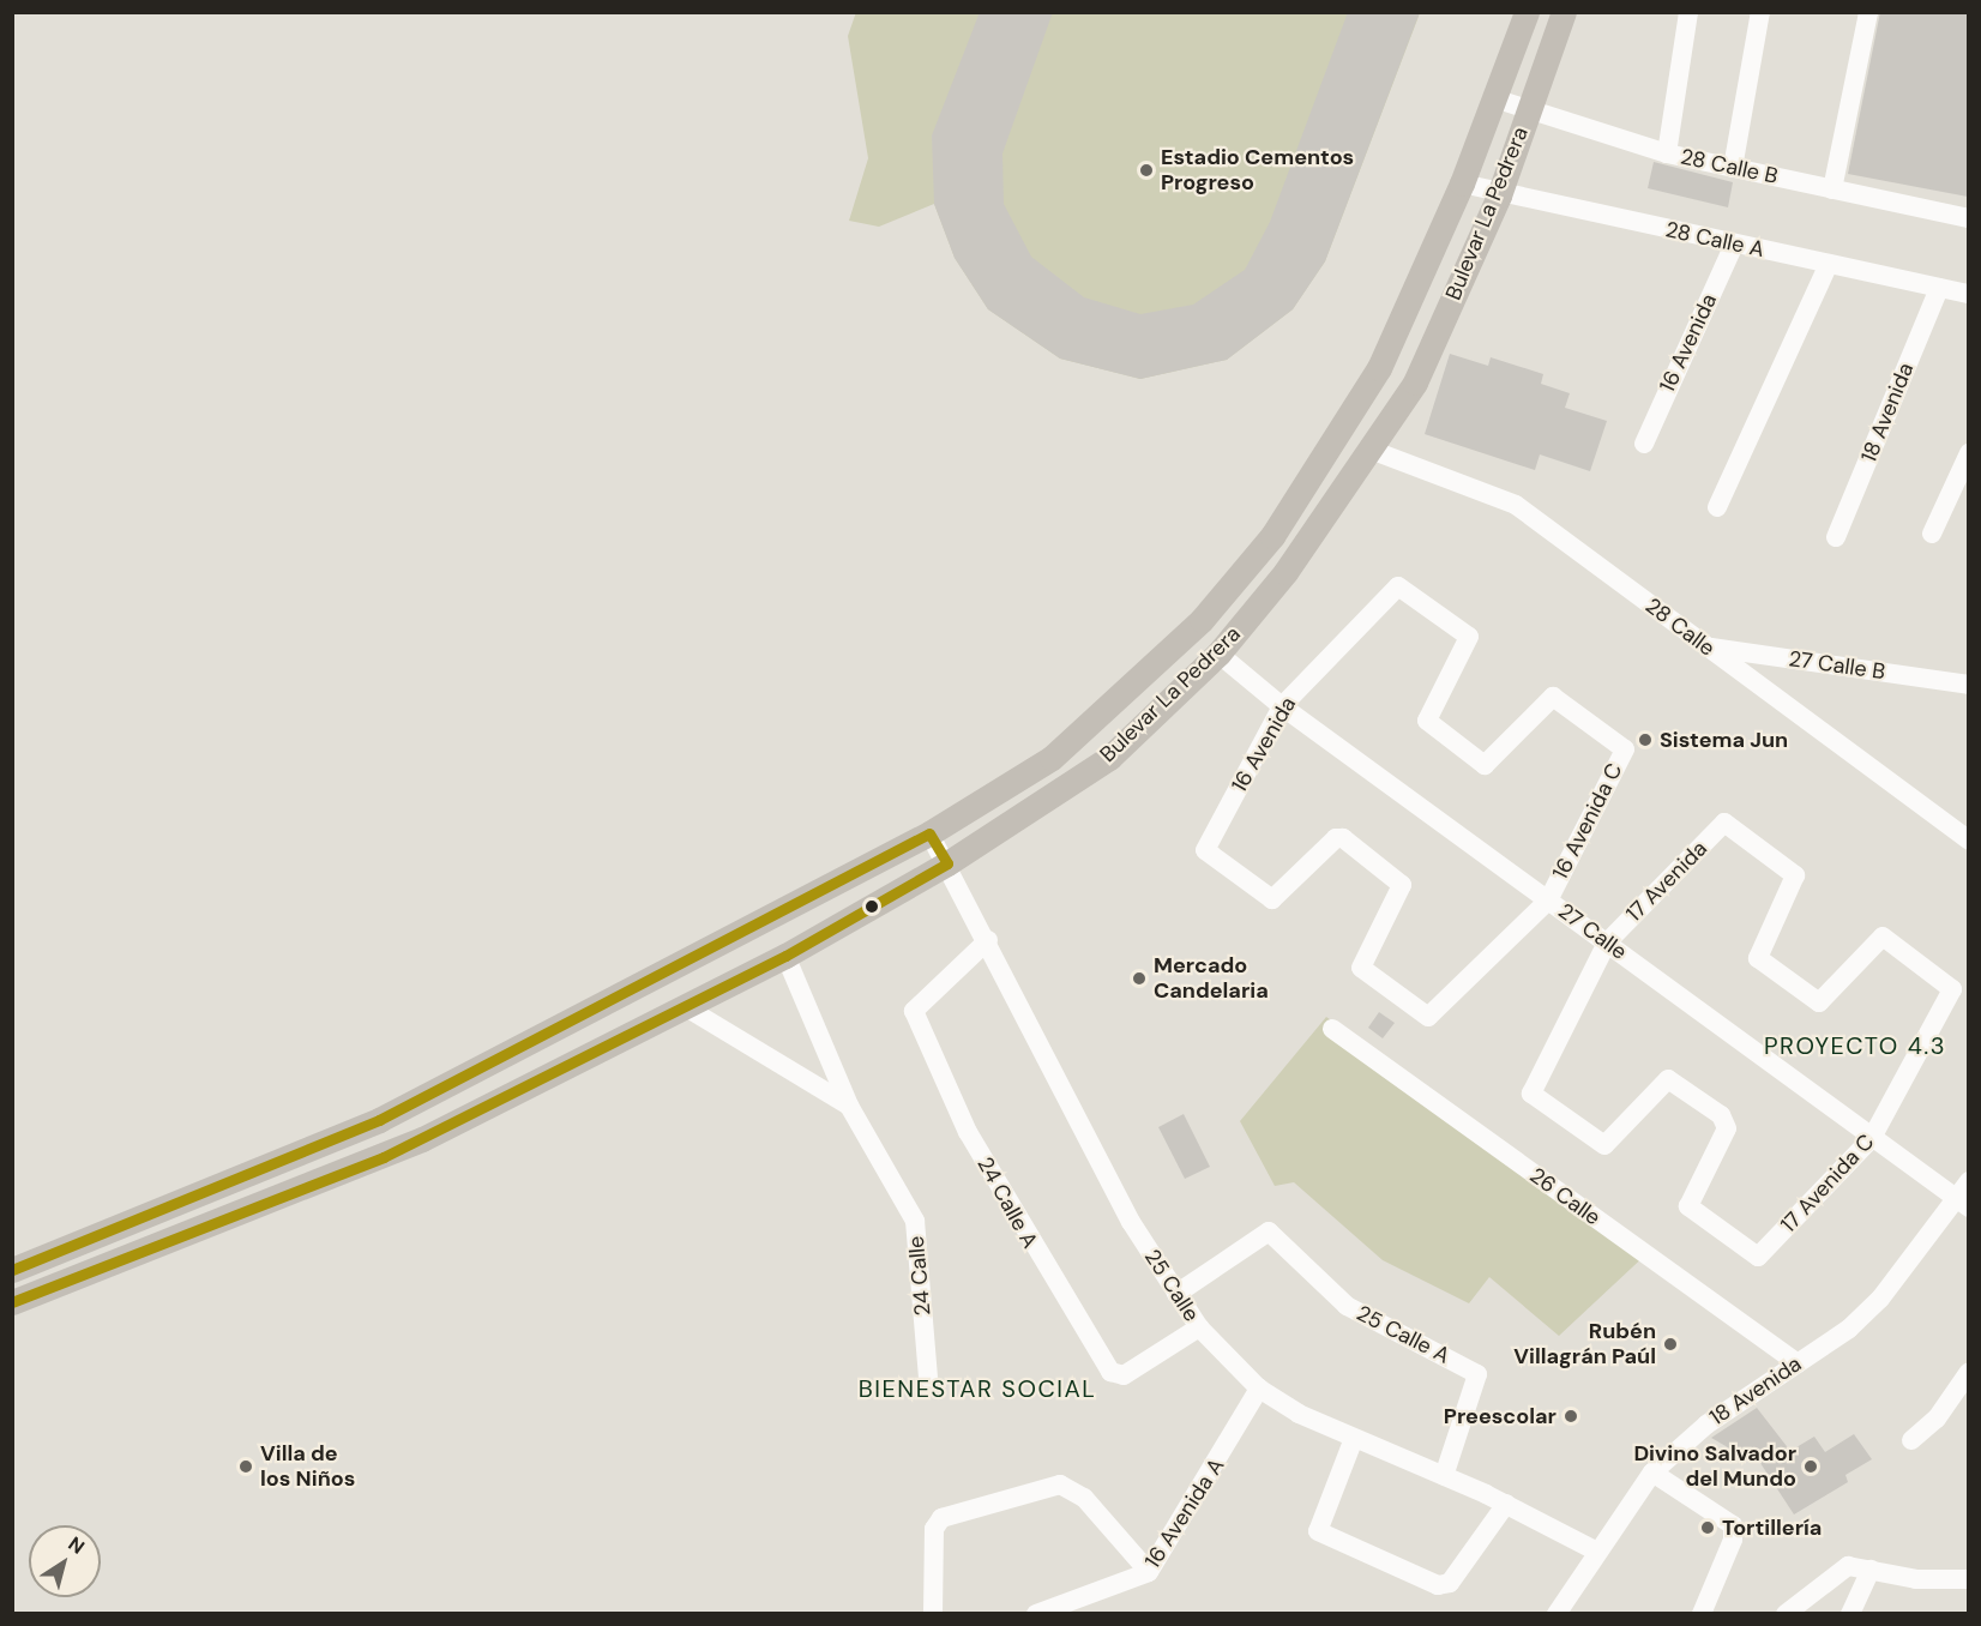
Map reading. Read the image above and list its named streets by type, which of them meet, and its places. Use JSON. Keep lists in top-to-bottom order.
{
  "streets": {
    "main road": ["Bulevar La Pedrera"],
    "street": [
      "28 Calle B",
      "28 Calle A",
      "16 Avenida",
      "18 Avenida",
      "28 Calle",
      "27 Calle B",
      "16 Avenida C",
      "17 Avenida",
      "27 Calle",
      "17 Avenida C",
      "26 Calle",
      "24 Calle A",
      "24 Calle",
      "25 Calle",
      "25 Calle A",
      "16 Avenida A"
    ]
  },
  "crossings": [
    ["28 Calle B", "Bulevar La Pedrera"],
    ["Bulevar La Pedrera", "28 Calle A"],
    ["Bulevar La Pedrera", "28 Calle"],
    ["Bulevar La Pedrera", "27 Calle"],
    ["Bulevar La Pedrera", "24 Calle"],
    ["Bulevar La Pedrera", "25 Calle"],
    ["28 Calle A", "16 Avenida"],
    ["28 Calle A", "18 Avenida"],
    ["16 Avenida", "16 Avenida C"],
    ["16 Avenida", "27 Calle"],
    ["18 Avenida", "27 Calle"],
    ["18 Avenida", "26 Calle"],
    ["18 Avenida", "25 Calle"],
    ["28 Calle", "27 Calle B"],
    ["16 Avenida C", "27 Calle"],
    ["17 Avenida", "27 Calle"],
    ["17 Avenida", "17 Avenida C"],
    ["27 Calle", "17 Avenida C"],
    ["24 Calle A", "25 Calle"],
    ["25 Calle", "25 Calle A"],
    ["25 Calle", "16 Avenida A"]
  ],
  "districts": ["PROYECTO 4.3", "BIENESTAR SOCIAL"],
  "places": [
    "Estadio Cementos Progreso",
    "Sistema Jun",
    "Mercado Candelaria",
    "Rubén Villagrán Paúl",
    "Preescolar",
    "Villa de los Niños",
    "Divino Salvador del Mundo",
    "Tortillería"
  ],
  "north": "top right"
}
